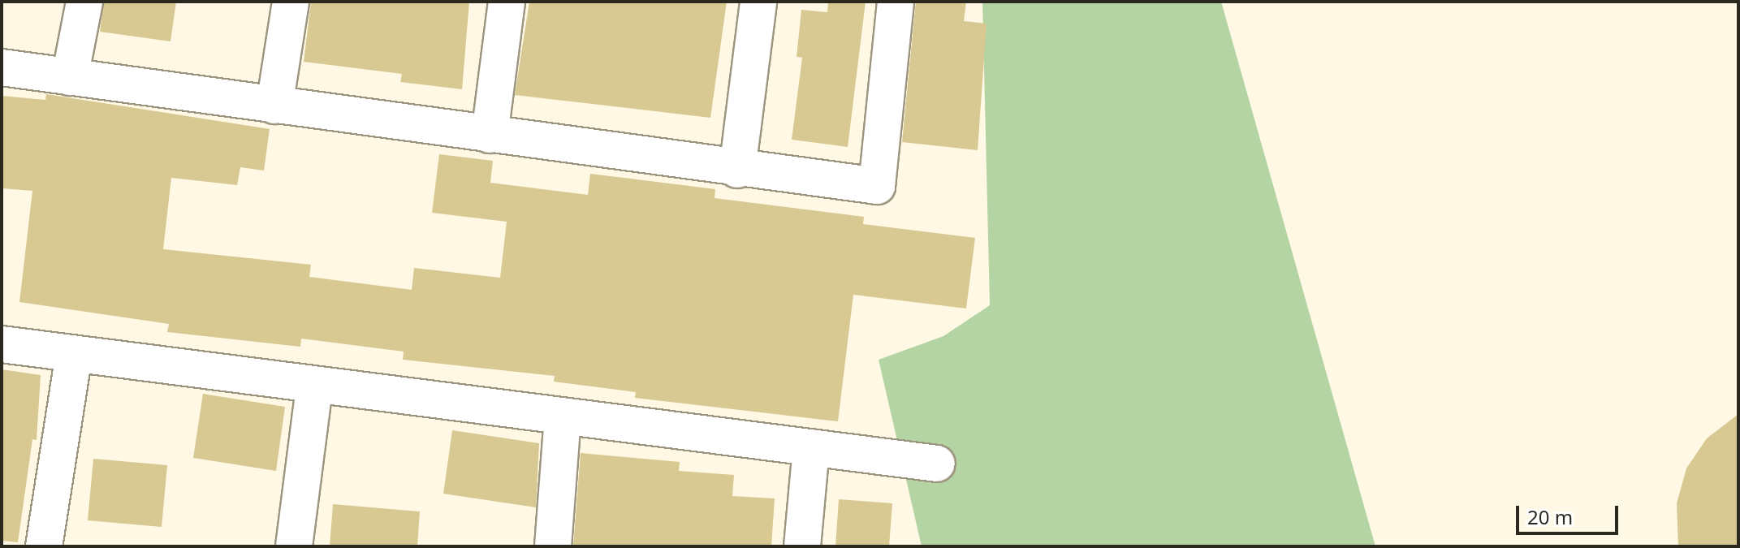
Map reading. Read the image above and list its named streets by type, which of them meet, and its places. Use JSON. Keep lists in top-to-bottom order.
{
  "scale_bar": "20 m"
}
